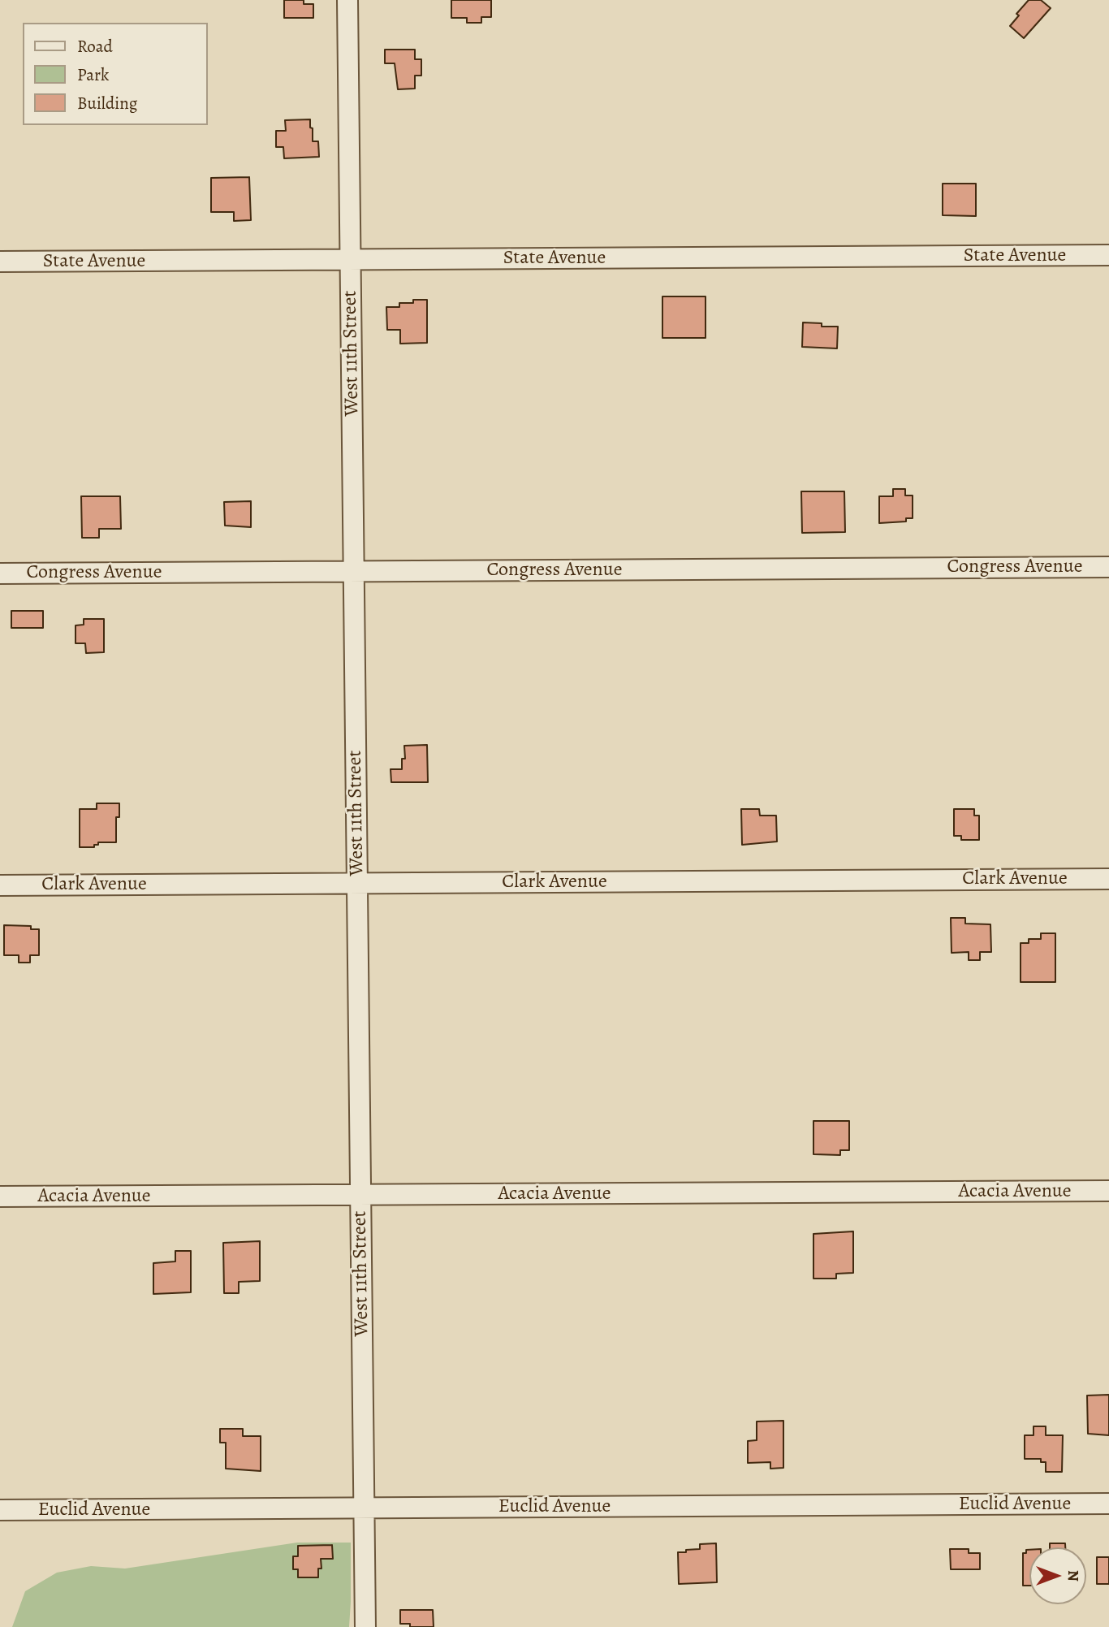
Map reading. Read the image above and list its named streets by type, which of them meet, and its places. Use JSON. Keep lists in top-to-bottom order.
{
  "streets": {
    "street": [
      "State Avenue",
      "West 11th Street",
      "Congress Avenue",
      "Clark Avenue",
      "Acacia Avenue",
      "Euclid Avenue"
    ]
  },
  "crossings": [
    ["State Avenue", "West 11th Street"],
    ["West 11th Street", "Congress Avenue"],
    ["West 11th Street", "Clark Avenue"],
    ["West 11th Street", "Acacia Avenue"],
    ["West 11th Street", "Euclid Avenue"]
  ],
  "legend": ["Road", "Park", "Building"],
  "north": "right"
}
